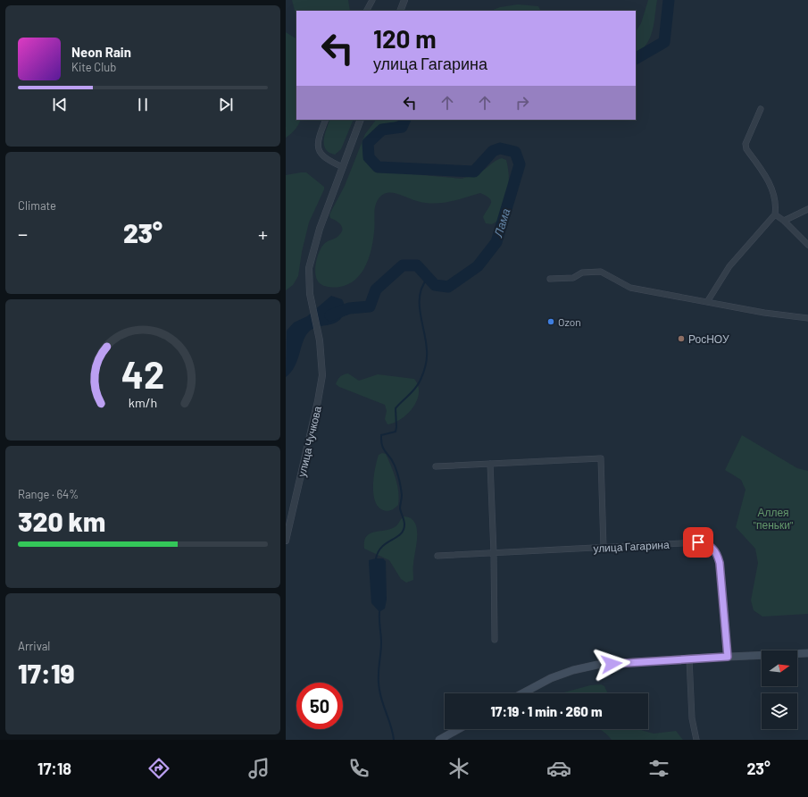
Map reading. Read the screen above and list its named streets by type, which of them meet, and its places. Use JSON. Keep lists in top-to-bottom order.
{
  "streets": {
    "street": ["улица Чучкова", "улица Гагарина"]
  },
  "water": ["Лама"],
  "parks": ["Аллея \"пеньки\""],
  "places": ["Ozon", "РосНОУ"],
  "north": "right",
  "page": {
    "turn": ["120 m", "улица Гагарина"],
    "song": ["Neon Rain", "Kite Club"],
    "tile": [
      "Climate",
      ["Range · 64%", "320 km"],
      ["Arrival", "17:19"]
    ],
    "heat": ["−", "23°", "+"],
    "limit": "50",
    "trip": "17:19 · 1 min · 260 m",
    "tabs": ["17:18", "23°"],
    "gauge": ["42", "km/h"]
  }
}
